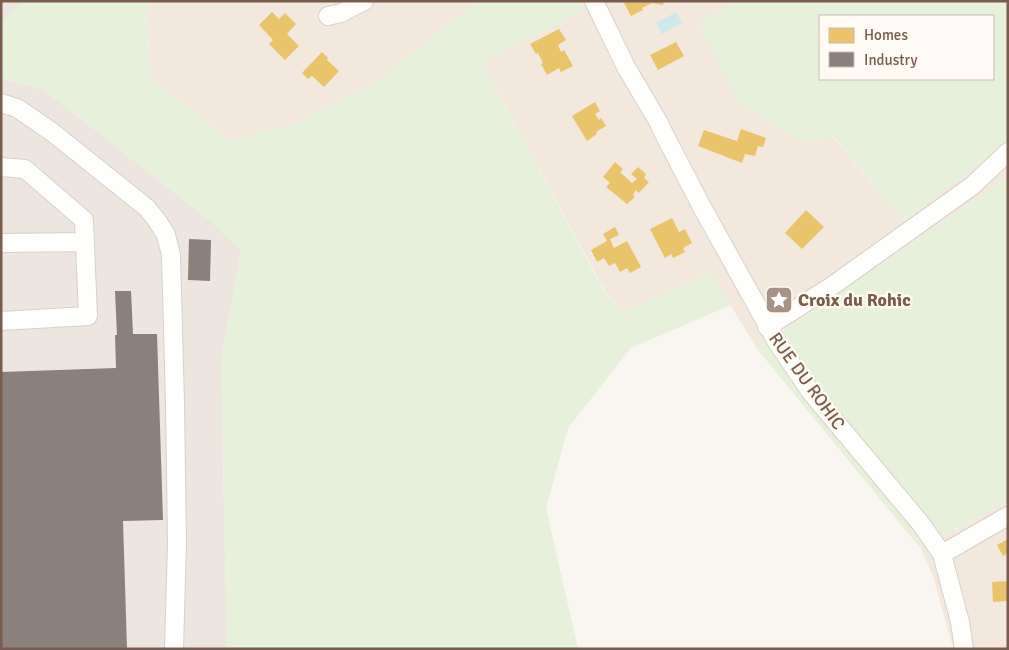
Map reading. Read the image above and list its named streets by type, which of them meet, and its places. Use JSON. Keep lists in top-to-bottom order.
{
  "streets": {
    "street": ["RUE DU ROHIC"]
  },
  "places": {
    "place": ["Croix du Rohic"]
  },
  "legend": ["Homes", "Industry"]
}
